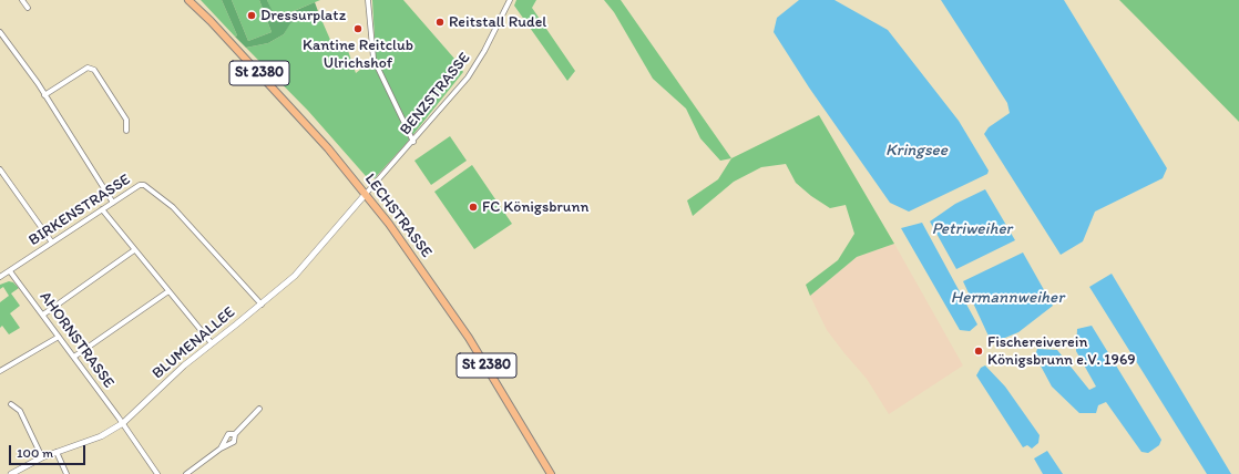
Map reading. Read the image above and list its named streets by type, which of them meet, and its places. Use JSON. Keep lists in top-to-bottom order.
{
  "streets": {
    "main road": ["St 2380", "LECHSTRASSE"],
    "street": [
      "BENZSTRASSE",
      "BIRKENSTRASSE",
      "AHORNSTRASSE",
      "BLUMENALLEE"
    ]
  },
  "crossings": [
    ["BENZSTRASSE", "LECHSTRASSE"],
    ["BENZSTRASSE", "BLUMENALLEE"],
    ["BIRKENSTRASSE", "AHORNSTRASSE"],
    ["BIRKENSTRASSE", "BLUMENALLEE"],
    ["LECHSTRASSE", "BLUMENALLEE"],
    ["AHORNSTRASSE", "BLUMENALLEE"]
  ],
  "water": ["Kringsee", "Petriweiher", "Hermannweiher"],
  "places": [
    "Dressurplatz",
    "Reitstall Rudel",
    "Kantine Reitclub Ulrichshof",
    "FC Königsbrunn",
    "Fischereiverein Königsbrunn e.V. 1969"
  ],
  "scale_bar": "100 m"
}
